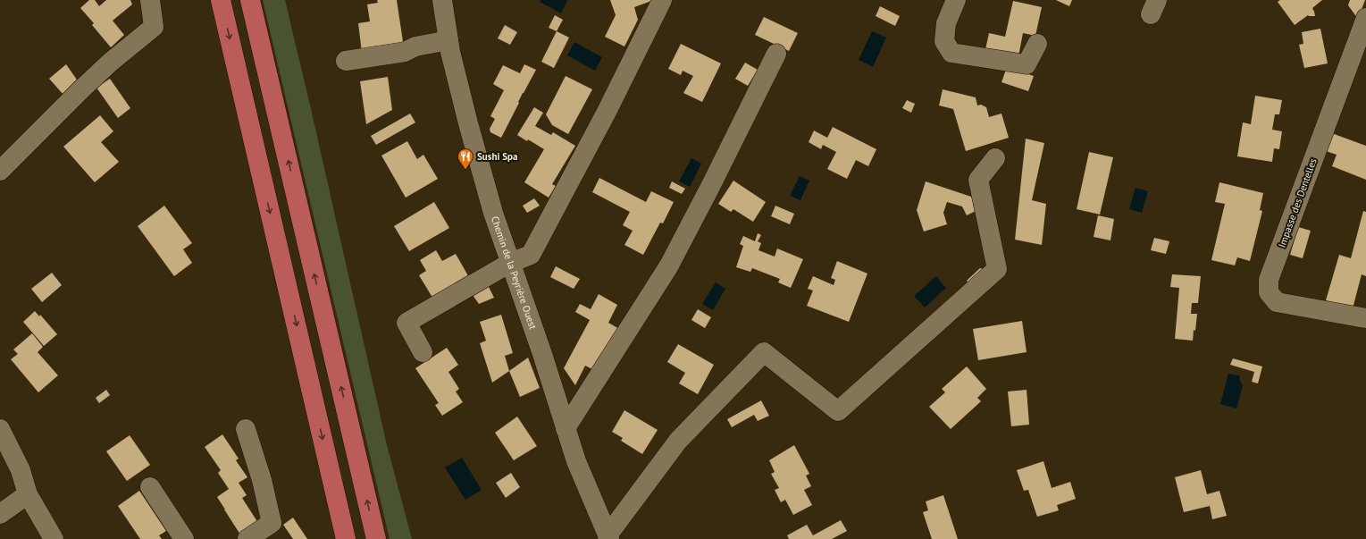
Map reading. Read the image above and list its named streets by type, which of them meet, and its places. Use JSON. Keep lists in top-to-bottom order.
{
  "streets": {
    "street": ["Impasse des Dentelles", "Chemin de la Peyrière Ouest"]
  },
  "places": {
    "restaurant": ["Sushi Spa"]
  }
}
